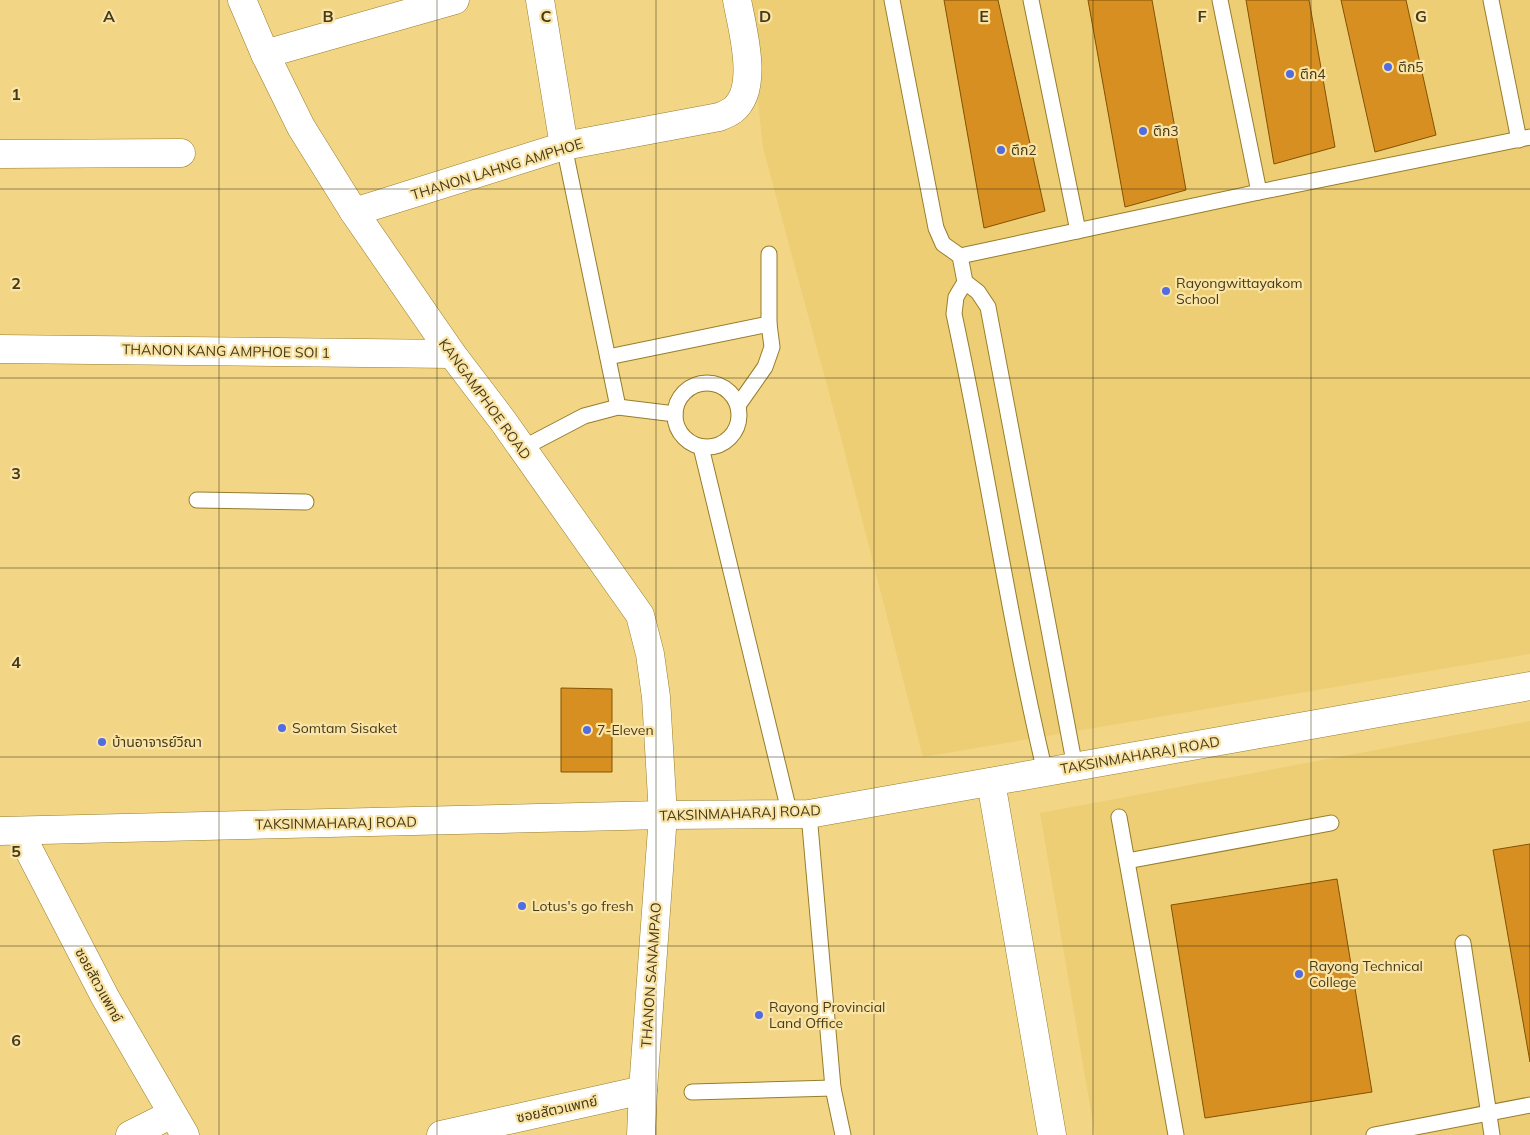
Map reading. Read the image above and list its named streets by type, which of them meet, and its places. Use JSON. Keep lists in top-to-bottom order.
{
  "streets": {
    "street": [
      "THANON LAHNG AMPHOE",
      "THANON KANG AMPHOE SOI 1",
      "KANGAMPHOE ROAD",
      "TAKSINMAHARAJ ROAD",
      "THANON SANAMPAO",
      "ซอยสัตวแพทย์"
    ]
  },
  "crossings": [
    ["THANON LAHNG AMPHOE", "KANGAMPHOE ROAD"],
    ["THANON KANG AMPHOE SOI 1", "KANGAMPHOE ROAD"],
    ["KANGAMPHOE ROAD", "TAKSINMAHARAJ ROAD"],
    ["KANGAMPHOE ROAD", "THANON SANAMPAO"],
    ["TAKSINMAHARAJ ROAD", "THANON SANAMPAO"],
    ["TAKSINMAHARAJ ROAD", "ซอยสัตวแพทย์"],
    ["THANON SANAMPAO", "ซอยสัตวแพทย์"]
  ],
  "places": [
    "ตึก5",
    "ตึก4",
    "ตึก3",
    "ตึก2",
    "Rayongwittayakom School",
    "Somtam Sisaket",
    "7-Eleven",
    "บ้านอาจารย์วีณา",
    "Lotus's go fresh",
    "Rayong Technical College",
    "Rayong Provincial Land Office"
  ],
  "grid": {
    "columns": [
      "A",
      "B",
      "C",
      "D",
      "E",
      "F",
      "G"
    ],
    "rows": [
      "1",
      "2",
      "3",
      "4",
      "5",
      "6"
    ]
  }
}
